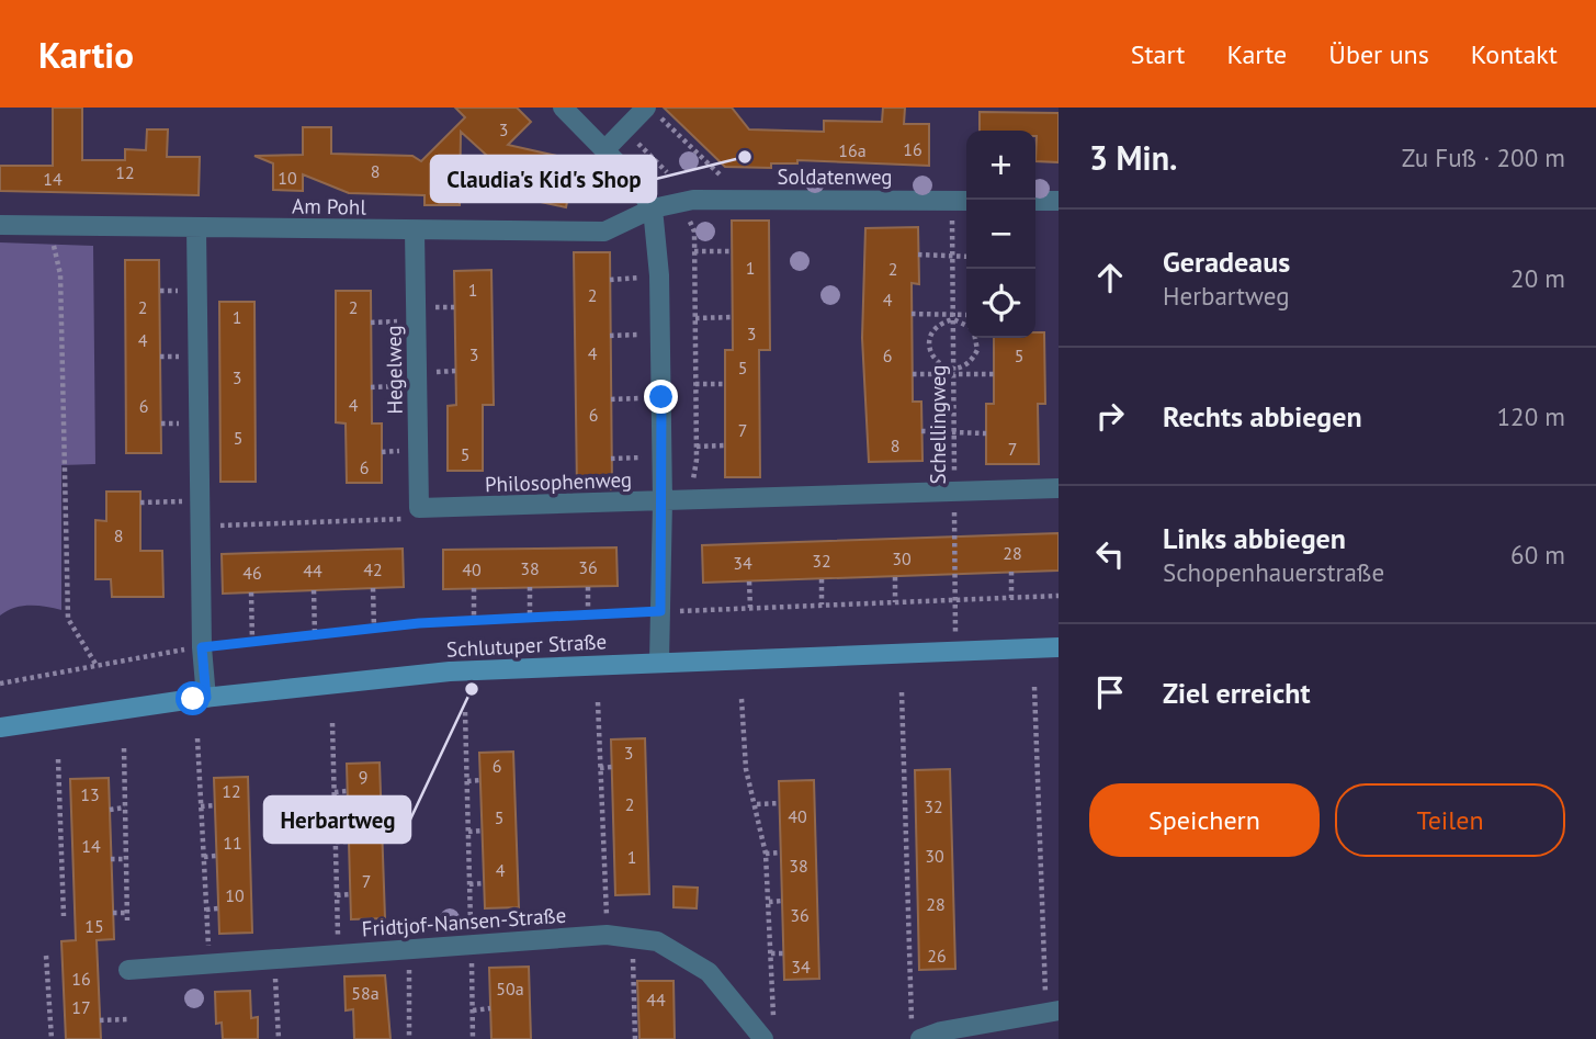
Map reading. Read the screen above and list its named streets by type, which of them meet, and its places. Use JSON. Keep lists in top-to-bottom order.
{
  "streets": {
    "main road": ["Schlutuper Straße"],
    "street": [
      "Soldatenweg",
      "Am Pohl",
      "Hegelweg",
      "Philosophenweg",
      "Fridtjof-Nansen-Straße"
    ],
    "path": ["Schellingweg"]
  },
  "crossings": [
    ["Soldatenweg", "Am Pohl"],
    ["Soldatenweg", "Schellingweg"],
    ["Am Pohl", "Hegelweg"],
    ["Hegelweg", "Philosophenweg"],
    ["Schellingweg", "Philosophenweg"],
    ["Schellingweg", "Schlutuper Straße"]
  ],
  "places": ["Claudia's Kid's Shop", "Herbartweg"],
  "house_numbers": [
    "3",
    "16",
    "16a",
    "8",
    "12",
    "10",
    "14",
    "1",
    "2",
    "1",
    "2",
    "4",
    "2",
    "2",
    "1",
    "3",
    "4",
    "4",
    "3",
    "6",
    "5",
    "5",
    "3",
    "4",
    "6",
    "6",
    "7",
    "5",
    "8",
    "7",
    "5",
    "6",
    "8",
    "28",
    "30",
    "32",
    "34",
    "36",
    "38",
    "42",
    "40",
    "44",
    "46",
    "3",
    "6",
    "9",
    "12",
    "13",
    "2",
    "32",
    "40",
    "5",
    "11",
    "14",
    "30",
    "1",
    "38",
    "4",
    "7",
    "10",
    "28",
    "36",
    "15",
    "26",
    "34",
    "16",
    "50a",
    "58a",
    "44",
    "17"
  ],
  "page": {
    "header": "Kartio",
    "nav": [
      "Start",
      "Karte",
      "Über uns",
      "Kontakt"
    ],
    "heading": ["3 Min.", "Zu Fuß · 200 m"],
    "map_buttons": ["+", "−"],
    "list": [
      ["Geradeaus", "Herbartweg", "20 m"],
      ["Rechts abbiegen", "120 m"],
      ["Links abbiegen", "Schopenhauerstraße", "60 m"],
      "Ziel erreicht"
    ],
    "buttons": ["Speichern", "Teilen"]
  }
}
